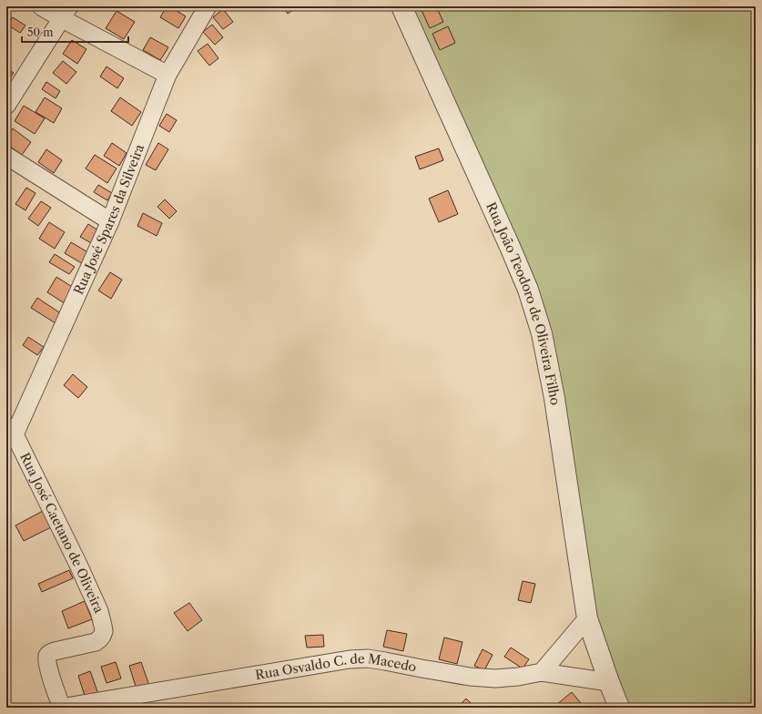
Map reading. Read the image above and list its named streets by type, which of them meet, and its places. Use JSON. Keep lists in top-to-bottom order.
{
  "streets": {
    "street": [
      "Rua José Spares da Silveira",
      "Rua João Teodoro de Oliveira Filho",
      "Rua José Caetano de Oliveira",
      "Rua Osvaldo C. de Macedo"
    ]
  },
  "crossings": [
    ["Rua José Spares da Silveira", "Rua José Caetano de Oliveira"],
    ["Rua João Teodoro de Oliveira Filho", "Rua Osvaldo C. de Macedo"],
    ["Rua José Caetano de Oliveira", "Rua Osvaldo C. de Macedo"]
  ],
  "scale_bar": "50 m"
}
